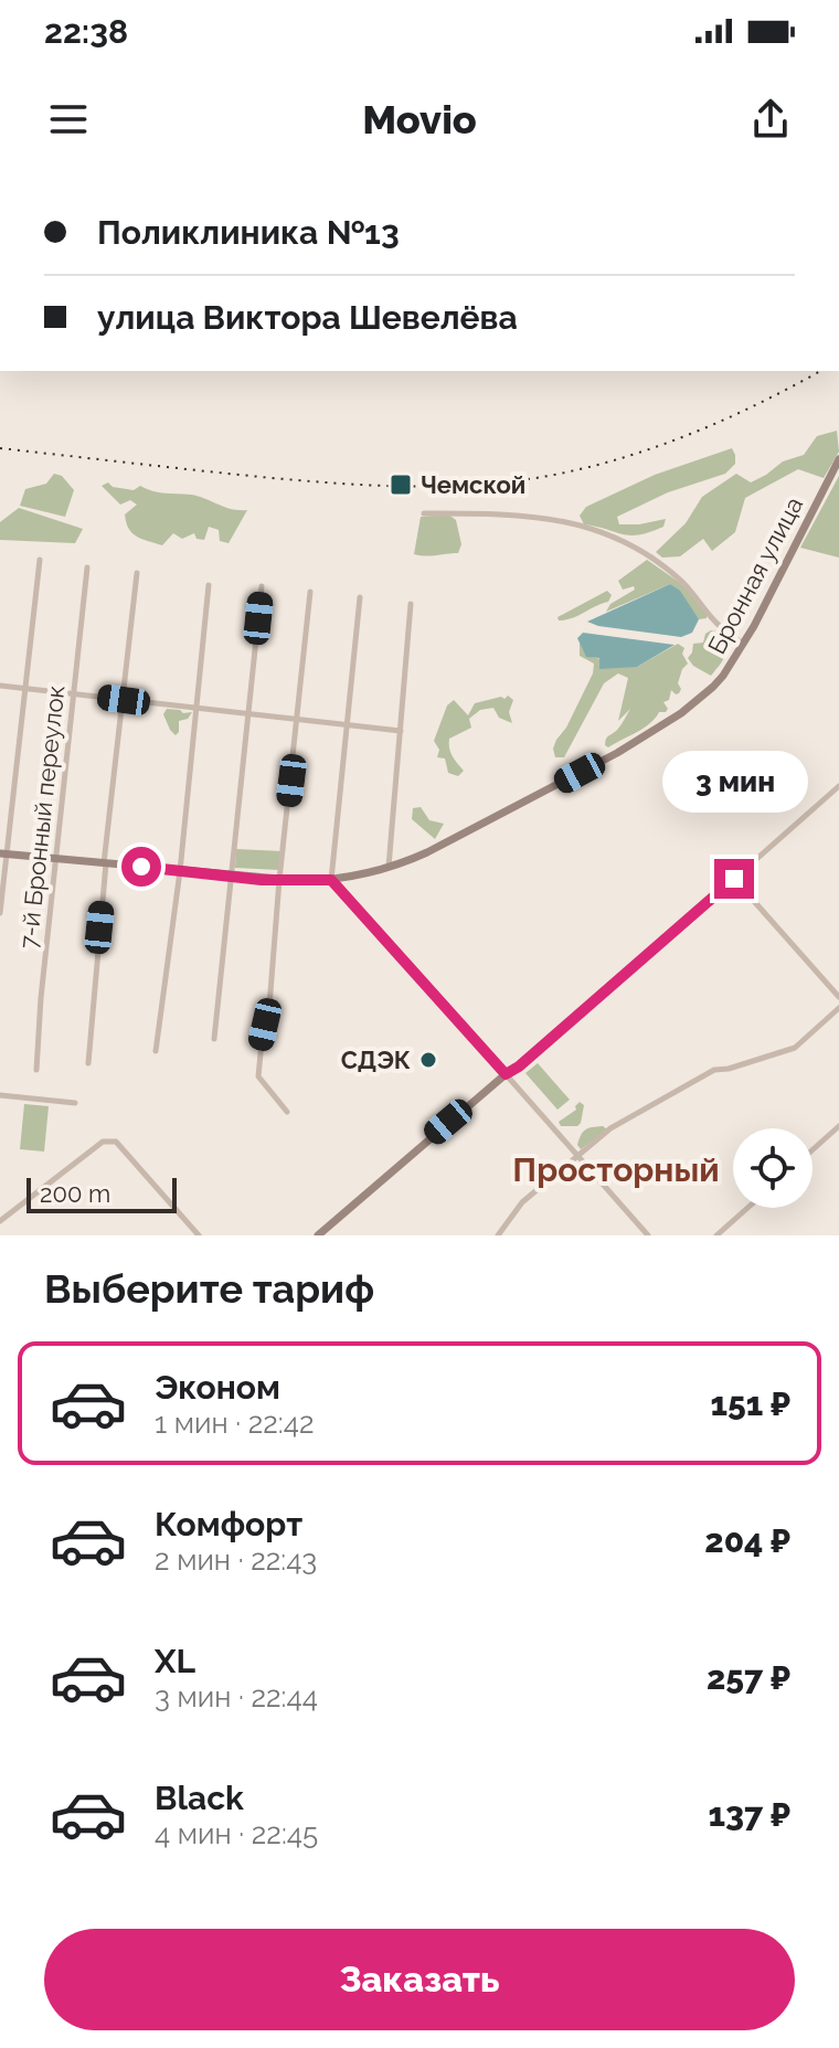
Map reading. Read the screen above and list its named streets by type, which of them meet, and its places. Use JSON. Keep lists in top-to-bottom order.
{
  "streets": {
    "street": ["Бронная улица", "7-й Бронный переулок"]
  },
  "crossings": [
    ["Бронная улица", "7-й Бронный переулок"]
  ],
  "districts": ["Просторный"],
  "places": {
    "transit": ["Чемской"],
    "other": ["СДЭК"]
  },
  "scale_bar": "200 m",
  "page": {
    "status": "22:38",
    "header": "Movio",
    "banner": ["Поликлиника №13", "улица Виктора Шевелёва"],
    "bubble": "3 мин",
    "scale": "200 m",
    "heading": "Выберите тариф",
    "list": [
      {
        "name": "Эконом",
        "note": "1 мин · 22:42",
        "value": "151 ₽"
      },
      {
        "name": "Комфорт",
        "note": "2 мин · 22:43",
        "value": "204 ₽"
      },
      {
        "name": "XL",
        "note": "3 мин · 22:44",
        "value": "257 ₽"
      },
      {
        "name": "Black",
        "note": "4 мин · 22:45",
        "value": "137 ₽"
      }
    ],
    "buttons": "Заказать"
  }
}
